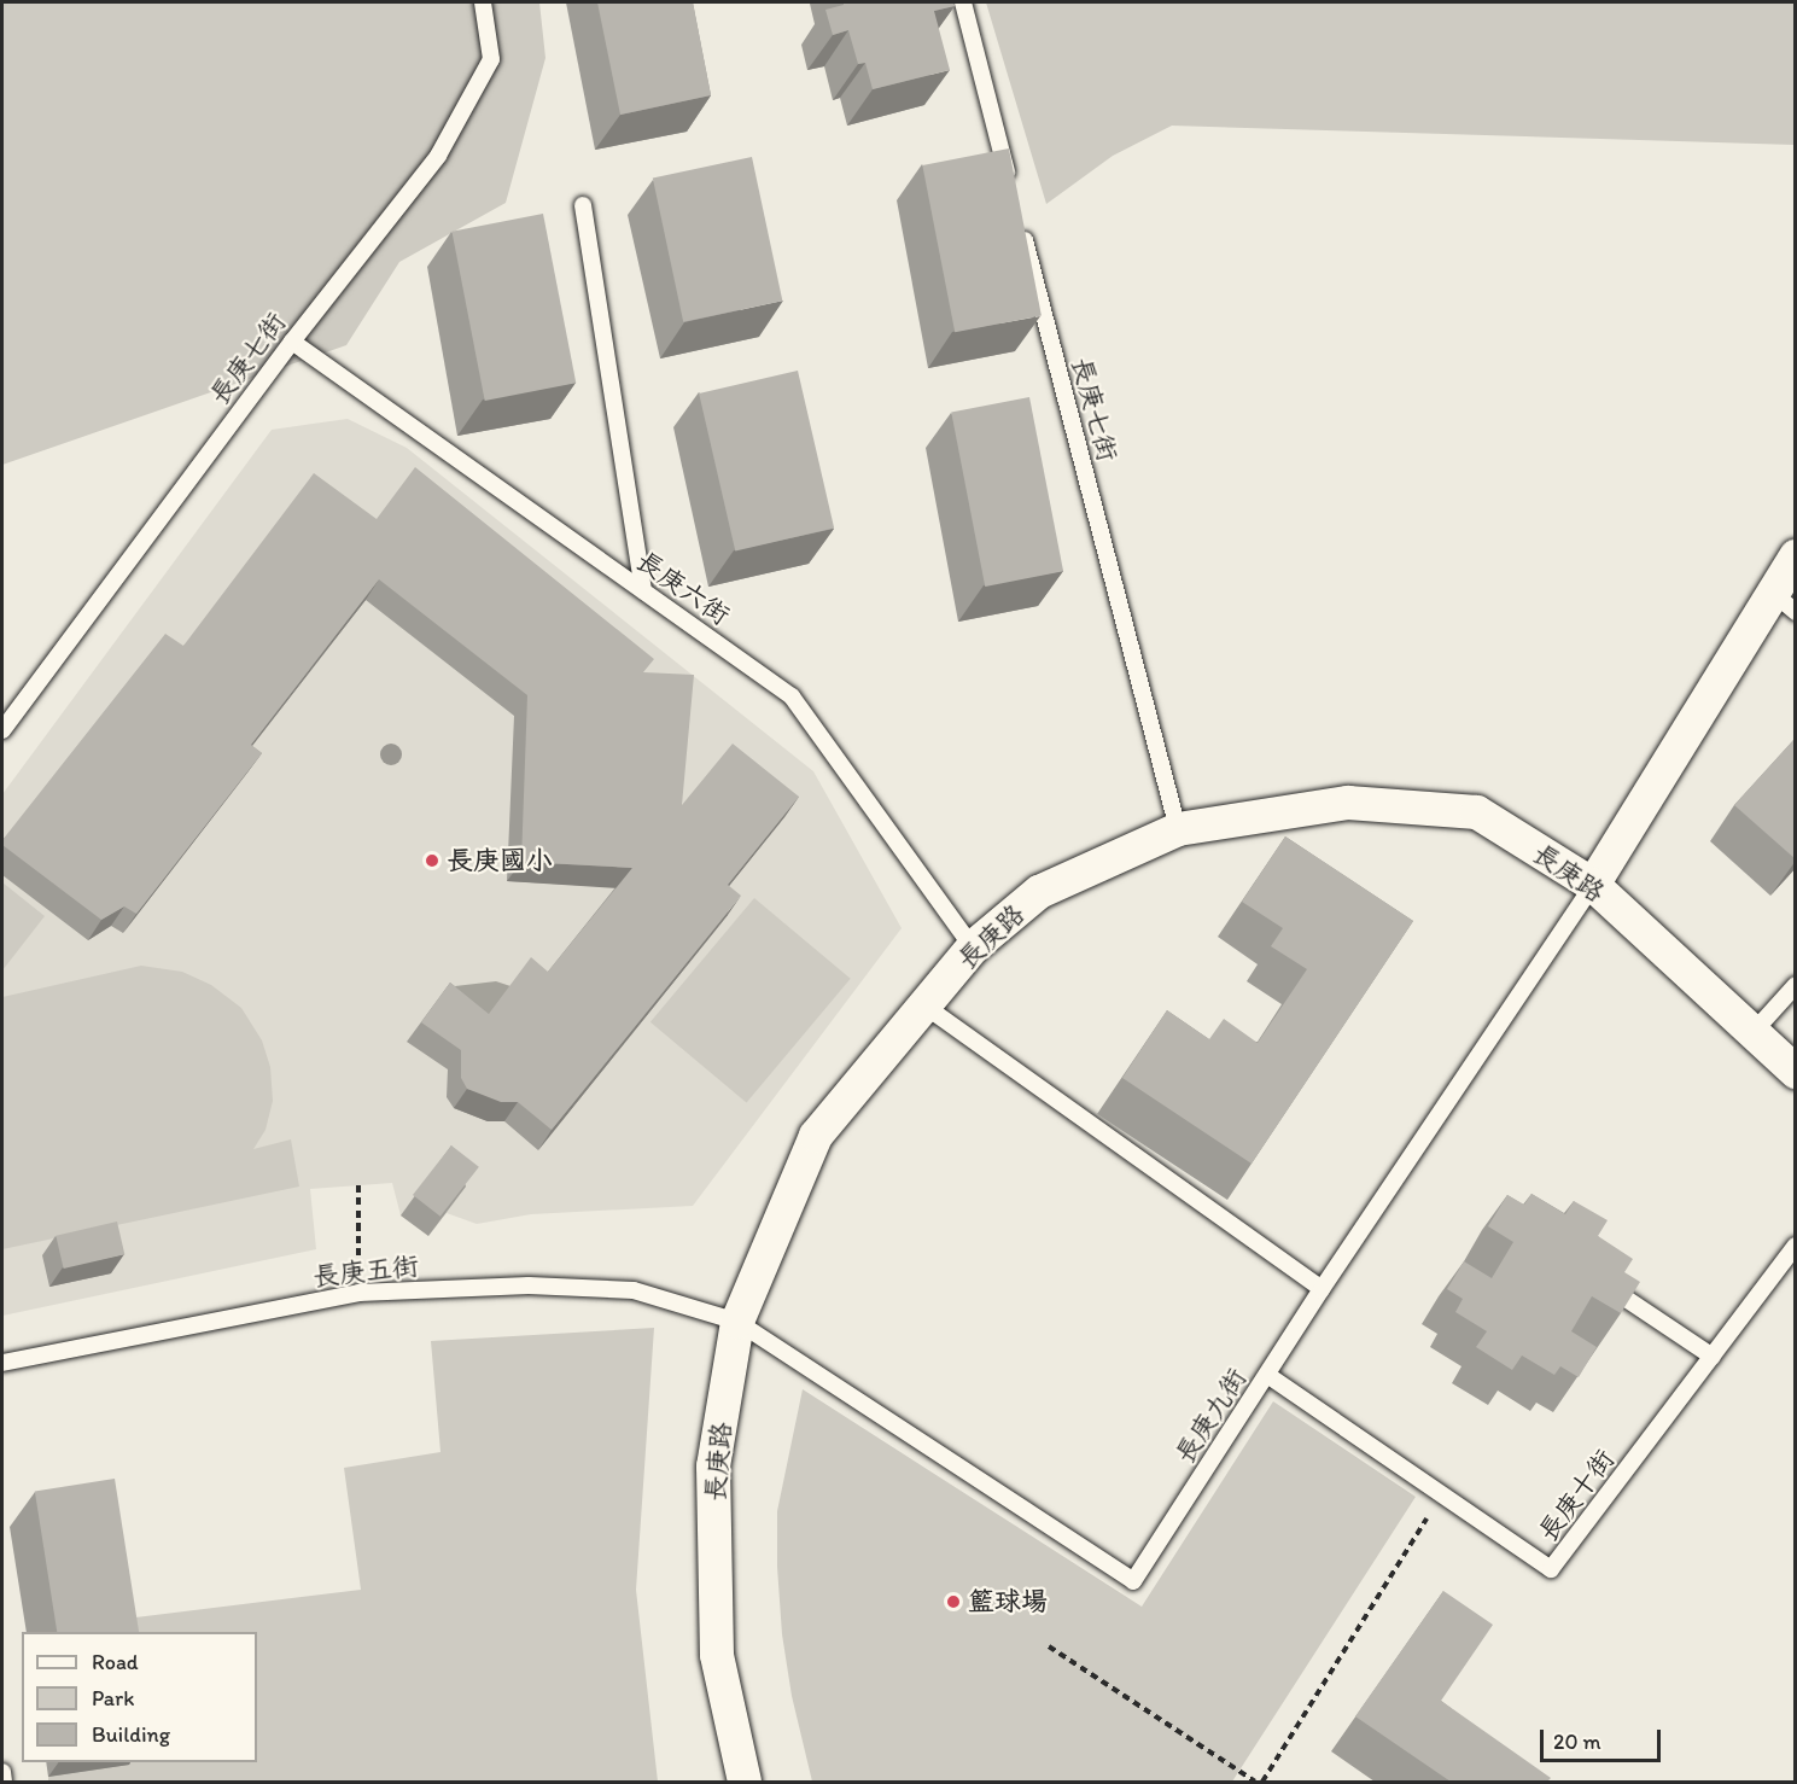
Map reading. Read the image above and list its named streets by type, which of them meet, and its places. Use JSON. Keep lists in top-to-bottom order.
{
  "streets": {
    "street": ["長庚路"],
    "lane": [
      "長庚七街",
      "長庚六街",
      "長庚五街",
      "長庚九街",
      "長庚十街"
    ]
  },
  "crossings": [
    ["長庚七街", "長庚六街"],
    ["長庚七街", "長庚路"],
    ["長庚六街", "長庚路"],
    ["長庚路", "長庚五街"],
    ["長庚路", "長庚九街"],
    ["長庚五街", "長庚九街"],
    ["長庚九街", "長庚十街"]
  ],
  "places": ["長庚國小", "籃球場"],
  "legend": ["Road", "Park", "Building"],
  "scale_bar": "20 m"
}
